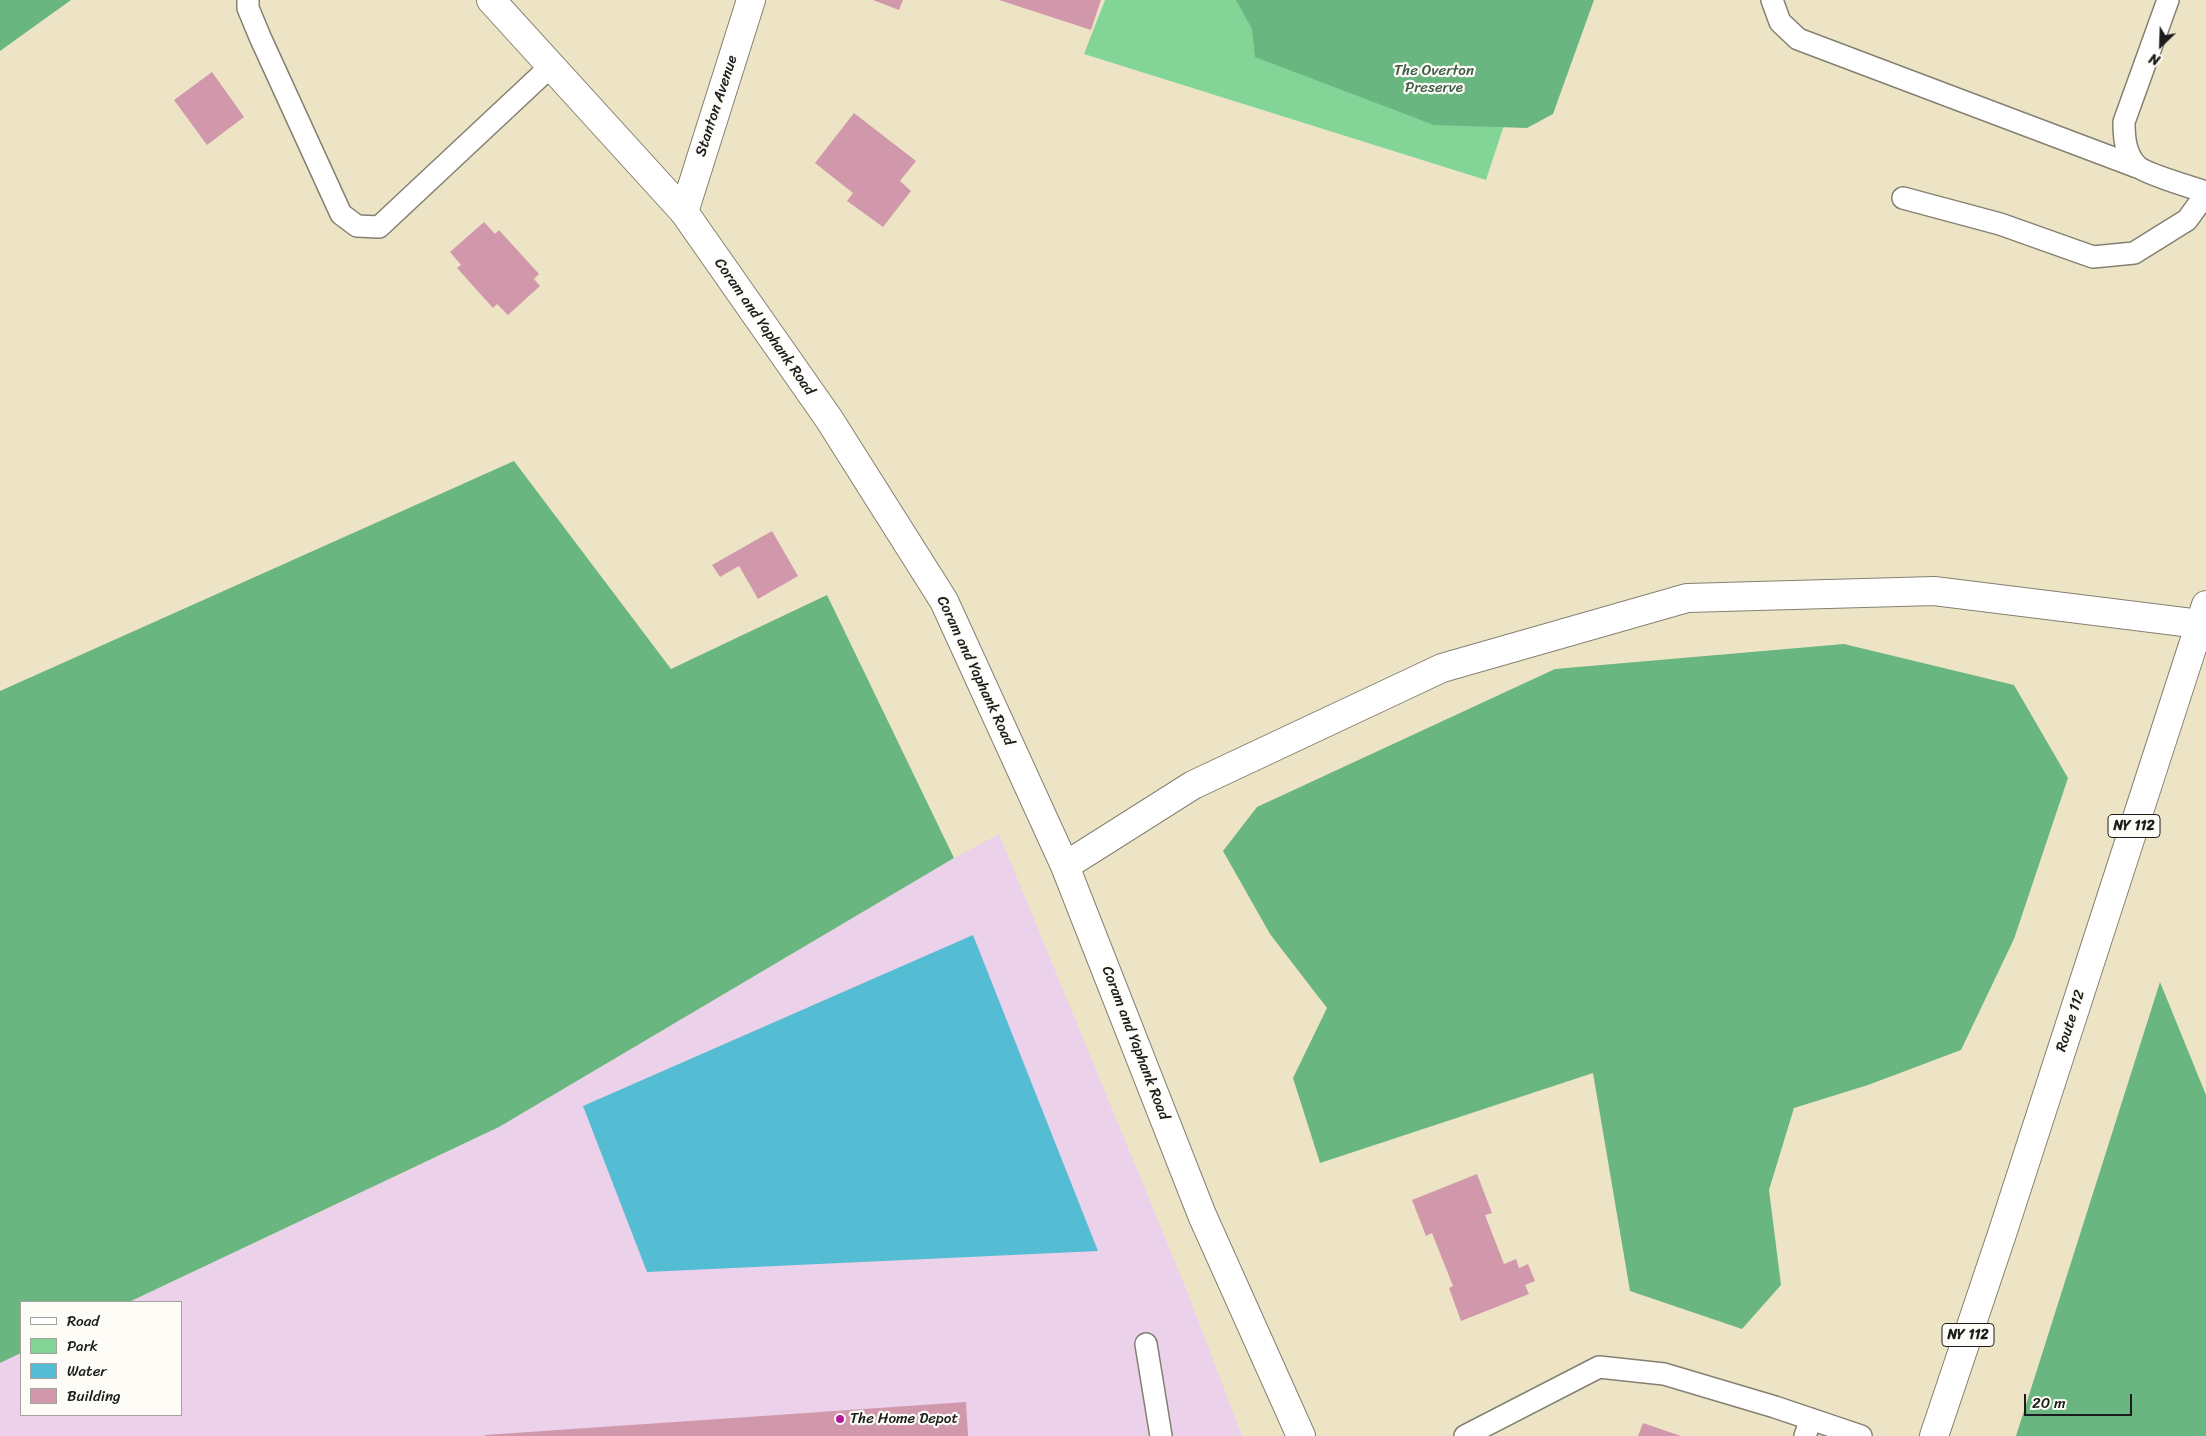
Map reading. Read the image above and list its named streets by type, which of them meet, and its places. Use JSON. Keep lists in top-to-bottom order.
{
  "streets": {
    "main road": [
      "Stanton Avenue",
      "Coram and Yaphank Road",
      "NY 112",
      "Route 112"
    ]
  },
  "crossings": [
    ["Stanton Avenue", "Coram and Yaphank Road"]
  ],
  "parks": ["The Overton Preserve"],
  "places": ["The Home Depot"],
  "legend": [
    "Road",
    "Park",
    "Water",
    "Building"
  ],
  "scale_bar": "20 m",
  "north": "bottom left"
}
